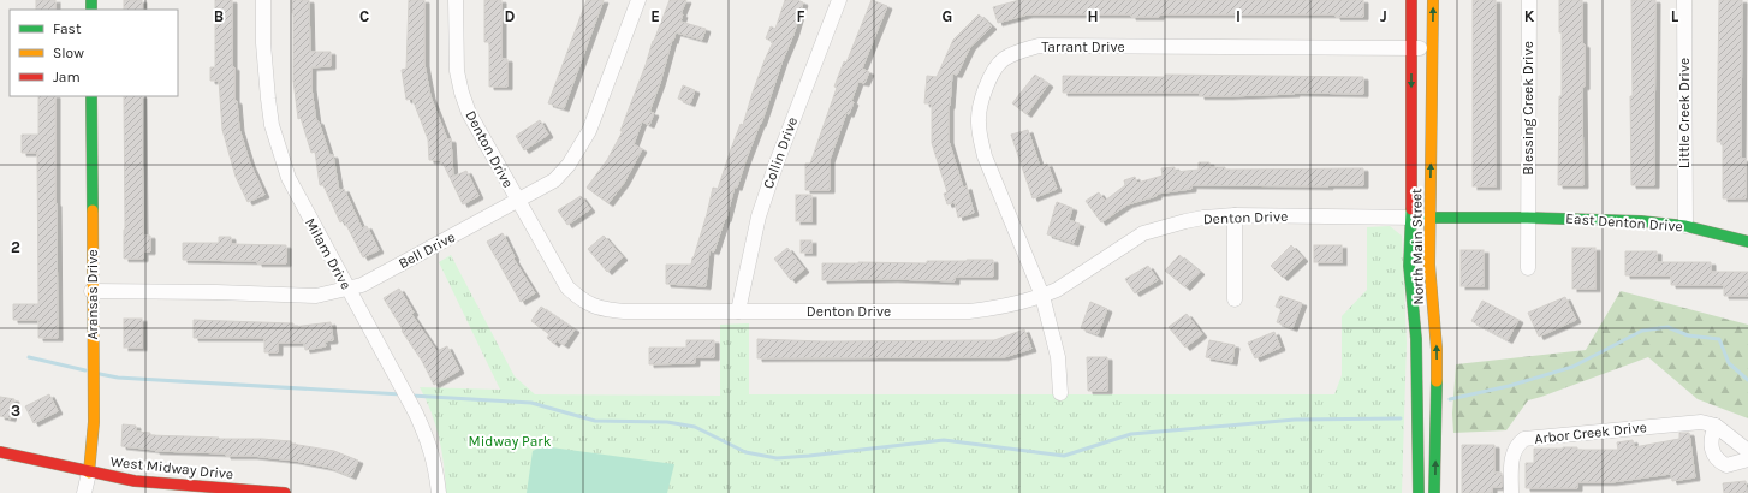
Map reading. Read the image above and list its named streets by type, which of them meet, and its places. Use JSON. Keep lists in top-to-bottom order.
{
  "streets": {
    "street": [
      "Tarrant Drive",
      "Blessing Creek Drive",
      "Little Creek Drive",
      "Denton Drive",
      "Collin Drive",
      "East Denton Drive",
      "North Main Street",
      "Bell Drive",
      "Milam Drive",
      "Aransas Drive",
      "Arbor Creek Drive",
      "West Midway Drive"
    ]
  },
  "crossings": [
    ["Tarrant Drive", "Denton Drive"],
    ["Tarrant Drive", "North Main Street"],
    ["Blessing Creek Drive", "East Denton Drive"],
    ["Little Creek Drive", "East Denton Drive"],
    ["Denton Drive", "Collin Drive"],
    ["Denton Drive", "East Denton Drive"],
    ["Denton Drive", "North Main Street"],
    ["Denton Drive", "Bell Drive"],
    ["East Denton Drive", "North Main Street"],
    ["Bell Drive", "Milam Drive"],
    ["Bell Drive", "Aransas Drive"],
    ["Aransas Drive", "West Midway Drive"]
  ],
  "parks": ["Midway Park"],
  "legend": ["Fast", "Slow", "Jam"],
  "grid": {
    "columns": [
      "B",
      "C",
      "D",
      "E",
      "F",
      "G",
      "H",
      "I",
      "J",
      "K",
      "L"
    ],
    "rows": ["2", "3"]
  }
}
